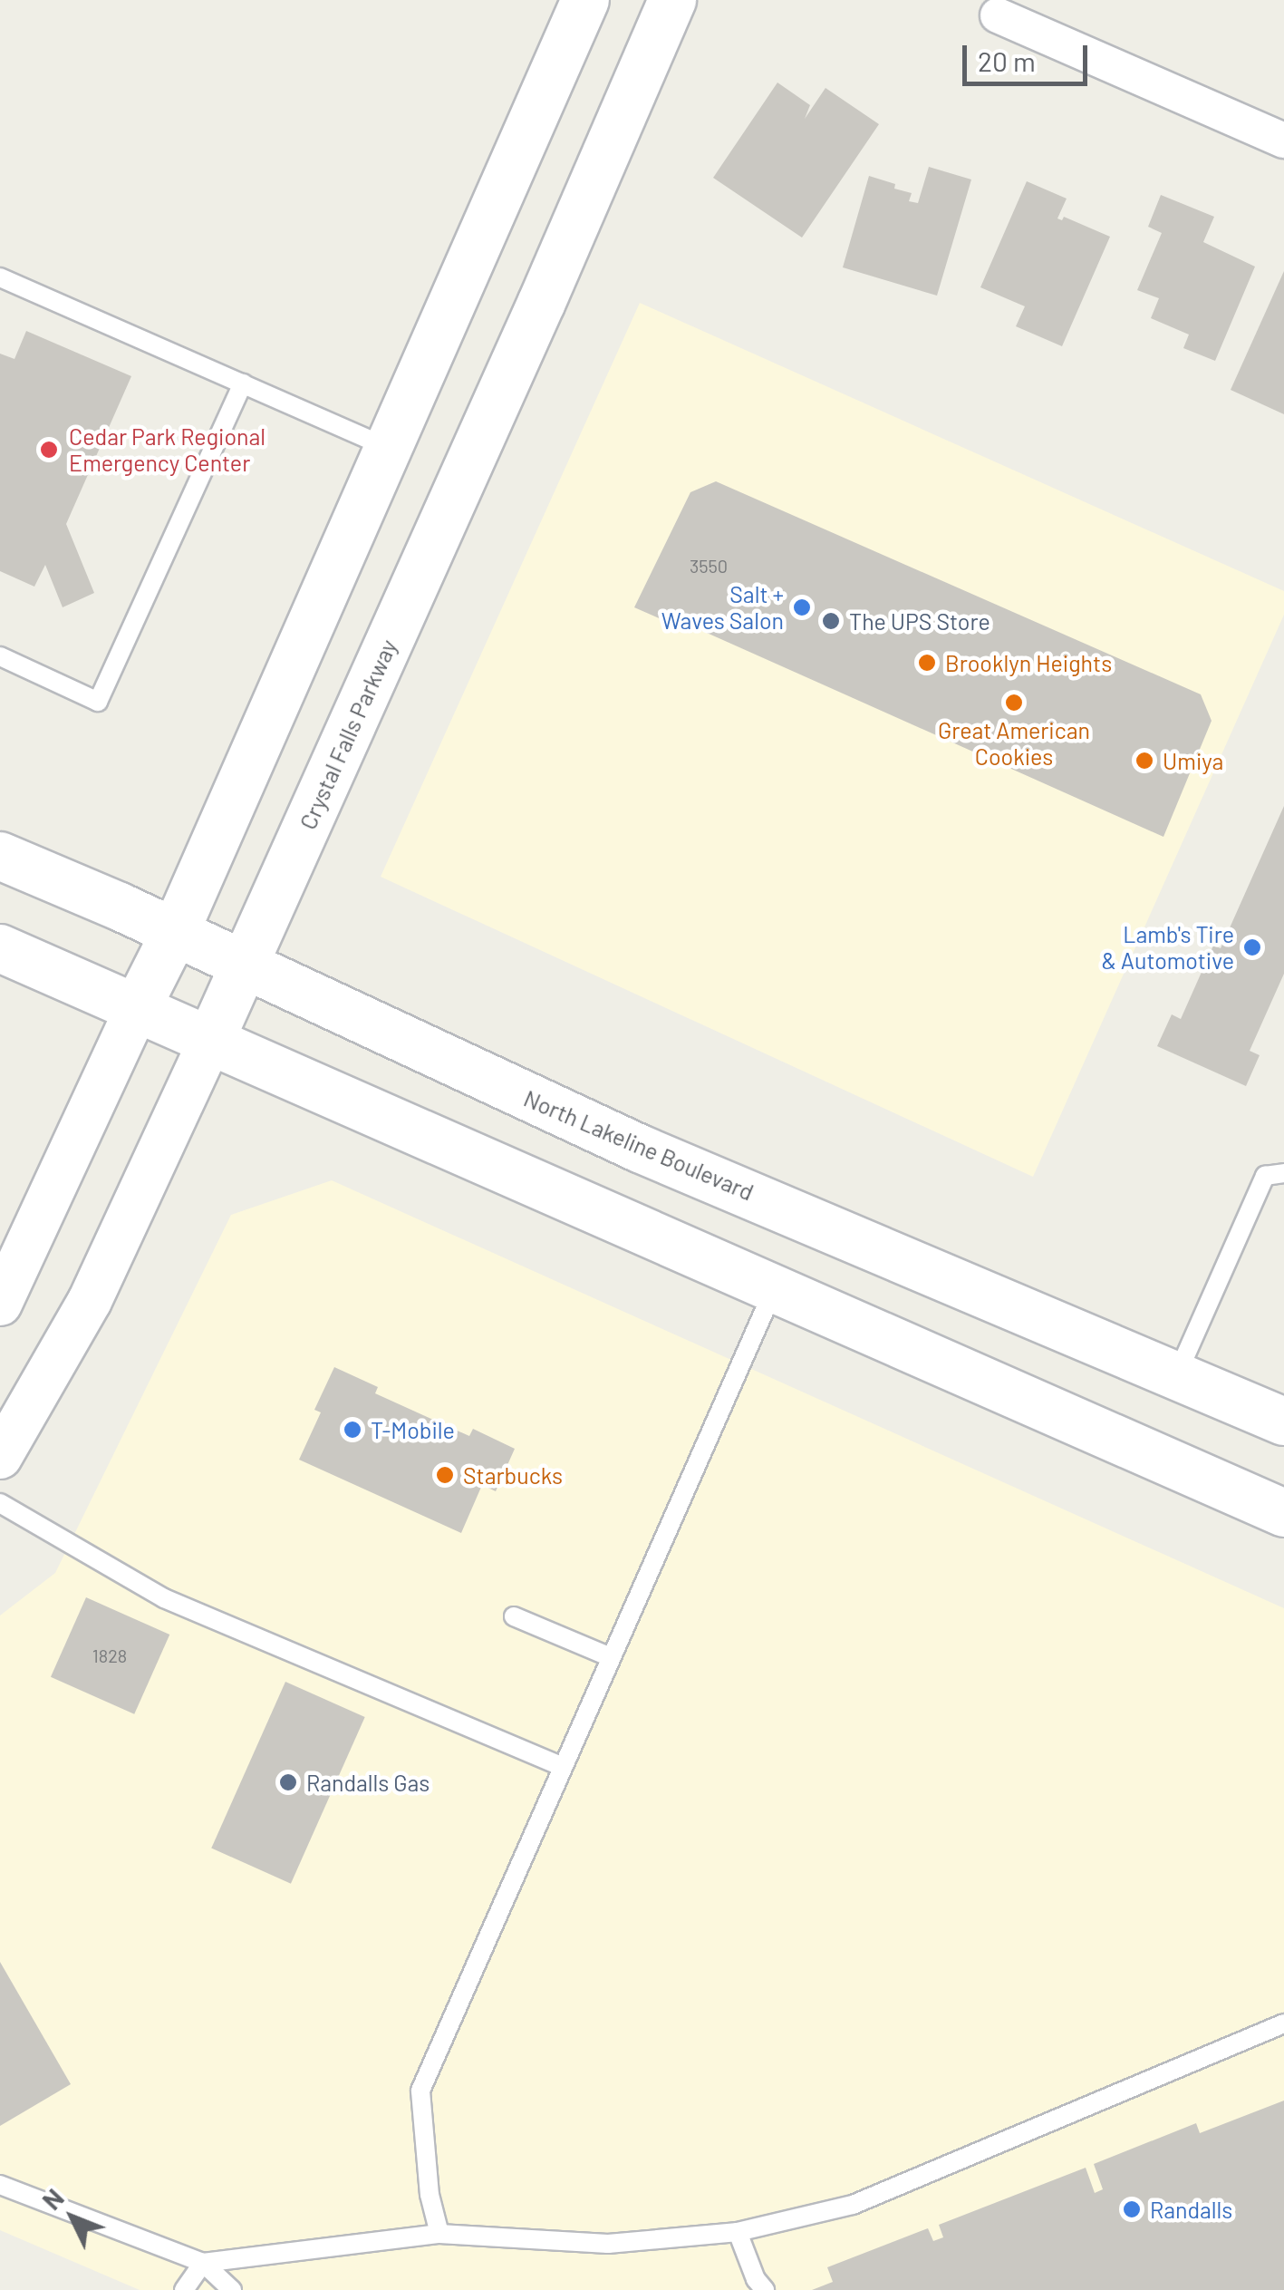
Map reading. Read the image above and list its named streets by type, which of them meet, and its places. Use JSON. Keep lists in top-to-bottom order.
{
  "streets": {
    "main road": ["Crystal Falls Parkway", "North Lakeline Boulevard"]
  },
  "crossings": [
    ["Crystal Falls Parkway", "North Lakeline Boulevard"]
  ],
  "places": [
    "Cedar Park Regional Emergency Center",
    "Salt + Waves Salon",
    "The UPS Store",
    "Brooklyn Heights",
    "Great American Cookies",
    "Umiya",
    "Lamb's Tire & Automotive",
    "T-Mobile",
    "Starbucks",
    "Randalls Gas",
    "Randalls"
  ],
  "house_numbers": ["3550", "1828"],
  "scale_bar": "20 m",
  "north": "top left"
}
